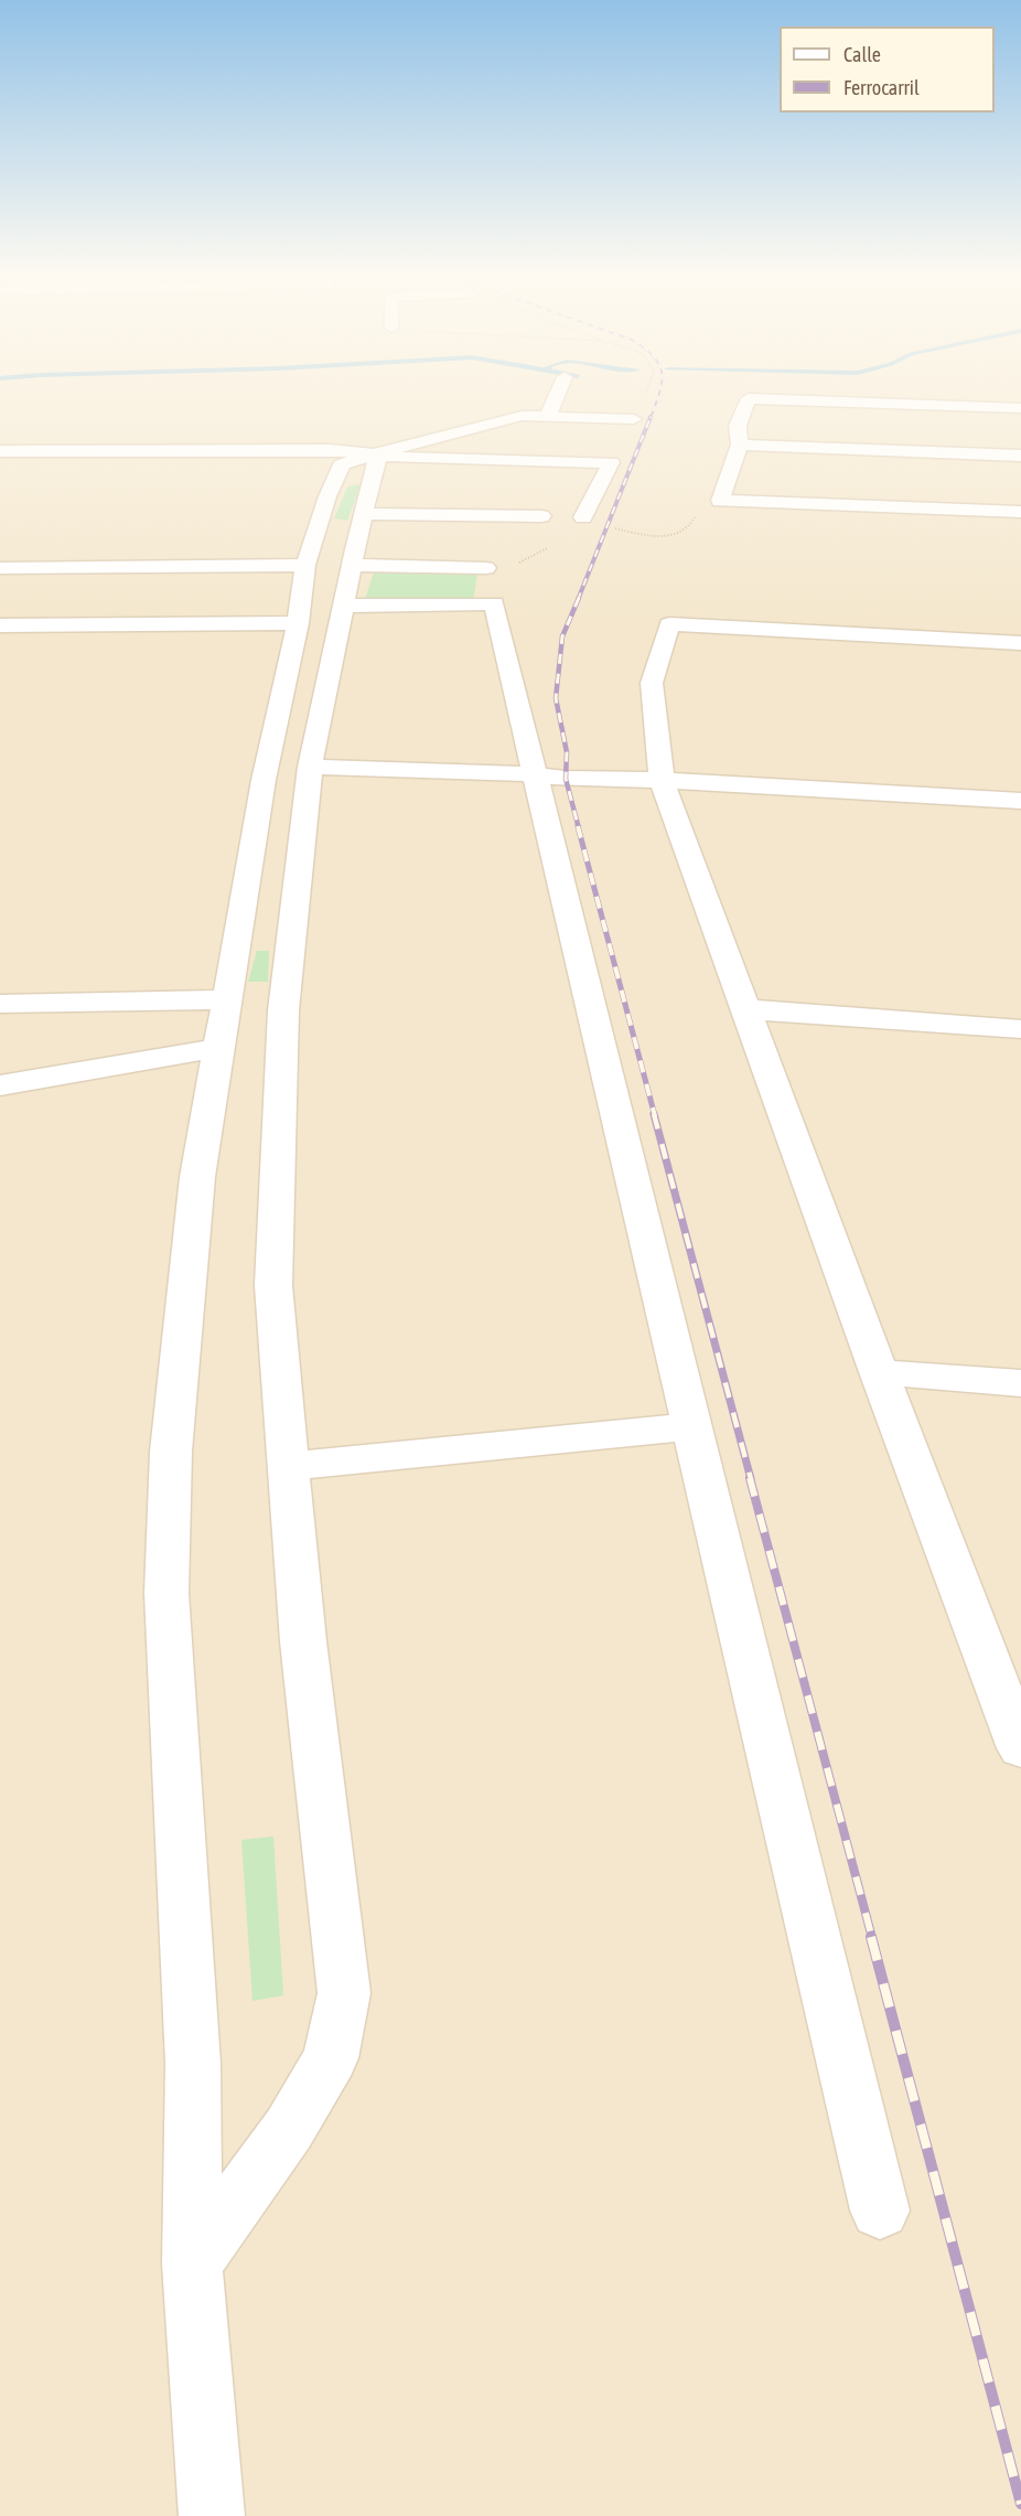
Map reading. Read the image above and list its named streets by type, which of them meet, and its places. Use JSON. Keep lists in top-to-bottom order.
{
  "legend": ["Calle", "Ferrocarril"]
}
